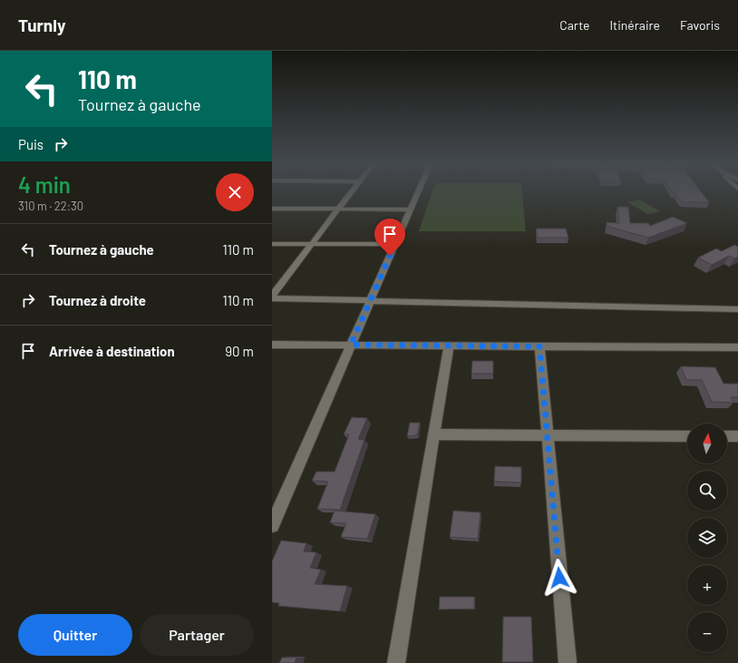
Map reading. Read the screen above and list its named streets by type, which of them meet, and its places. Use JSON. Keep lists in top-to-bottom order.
{
  "north": "top",
  "page": {
    "header": "Turnly",
    "nav": ["Carte", "Itinéraire", "Favoris"],
    "turn": ["110 m", "Tournez à gauche"],
    "then": "Puis",
    "heading": ["4 min", "310 m · 22:30"],
    "list": [
      {
        "name": "Tournez à gauche",
        "value": "110 m"
      },
      {
        "name": "Tournez à droite",
        "value": "110 m"
      },
      {
        "name": "Arrivée à destination",
        "value": "90 m"
      }
    ],
    "map_buttons": ["+", "−"],
    "buttons": ["Quitter", "Partager"]
  }
}
